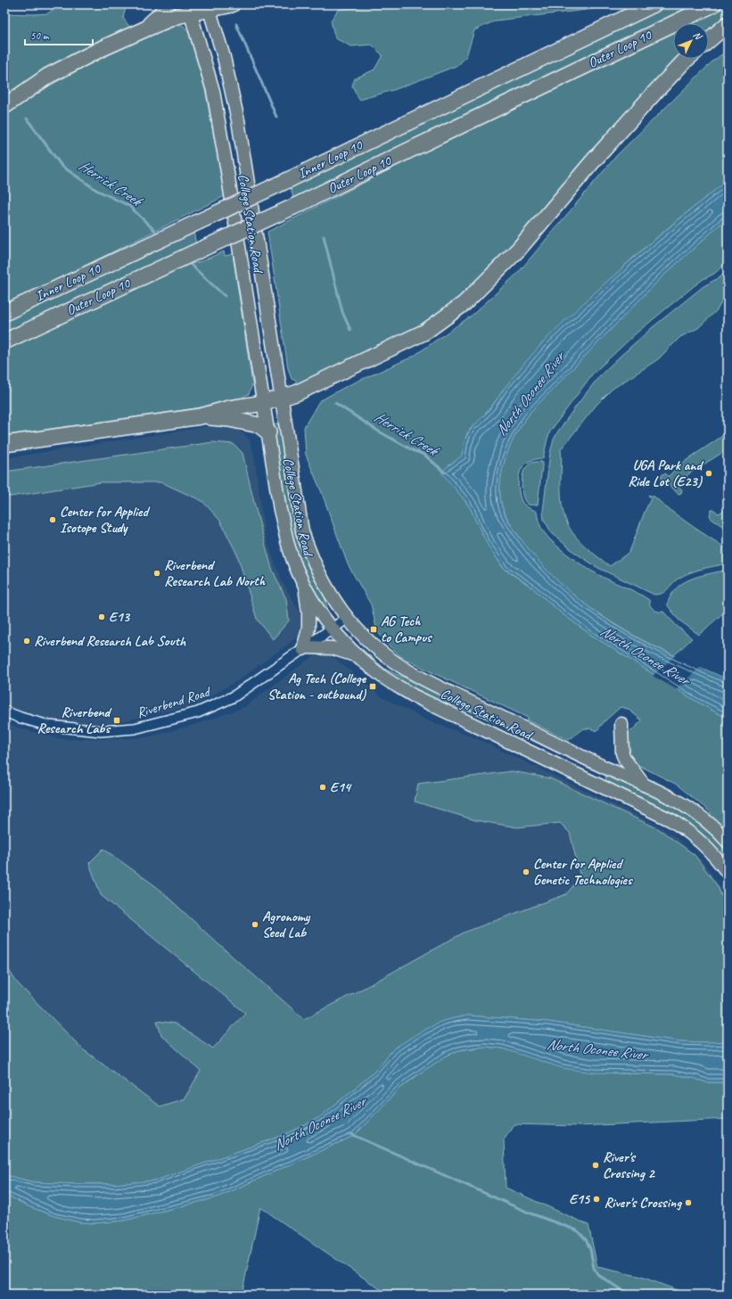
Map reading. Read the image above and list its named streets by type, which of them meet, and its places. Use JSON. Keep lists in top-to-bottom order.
{
  "streets": {
    "highway": ["Outer Loop 10", "Inner Loop 10"],
    "main road": ["College Station Road"],
    "street": ["Riverbend Road"]
  },
  "crossings": [
    ["College Station Road", "Riverbend Road"]
  ],
  "water": ["Herrick Creek", "North Oconee River"],
  "places": {
    "other": [
      "UGA Park and Ride Lot (E23)",
      "Center for Applied Isotope Study",
      "Riverbend Research Lab North",
      "E13",
      "Riverbend Research Lab South",
      "E14",
      "Center for Applied Genetic Technologies",
      "Agronomy Seed Lab",
      "River's Crossing 2",
      "E15",
      "River's Crossing"
    ],
    "transit": ["AG Tech to Campus", "Ag Tech (College Station - outbound)", "Riverbend Research Labs"]
  },
  "scale_bar": "50 m",
  "north": "top right"
}
